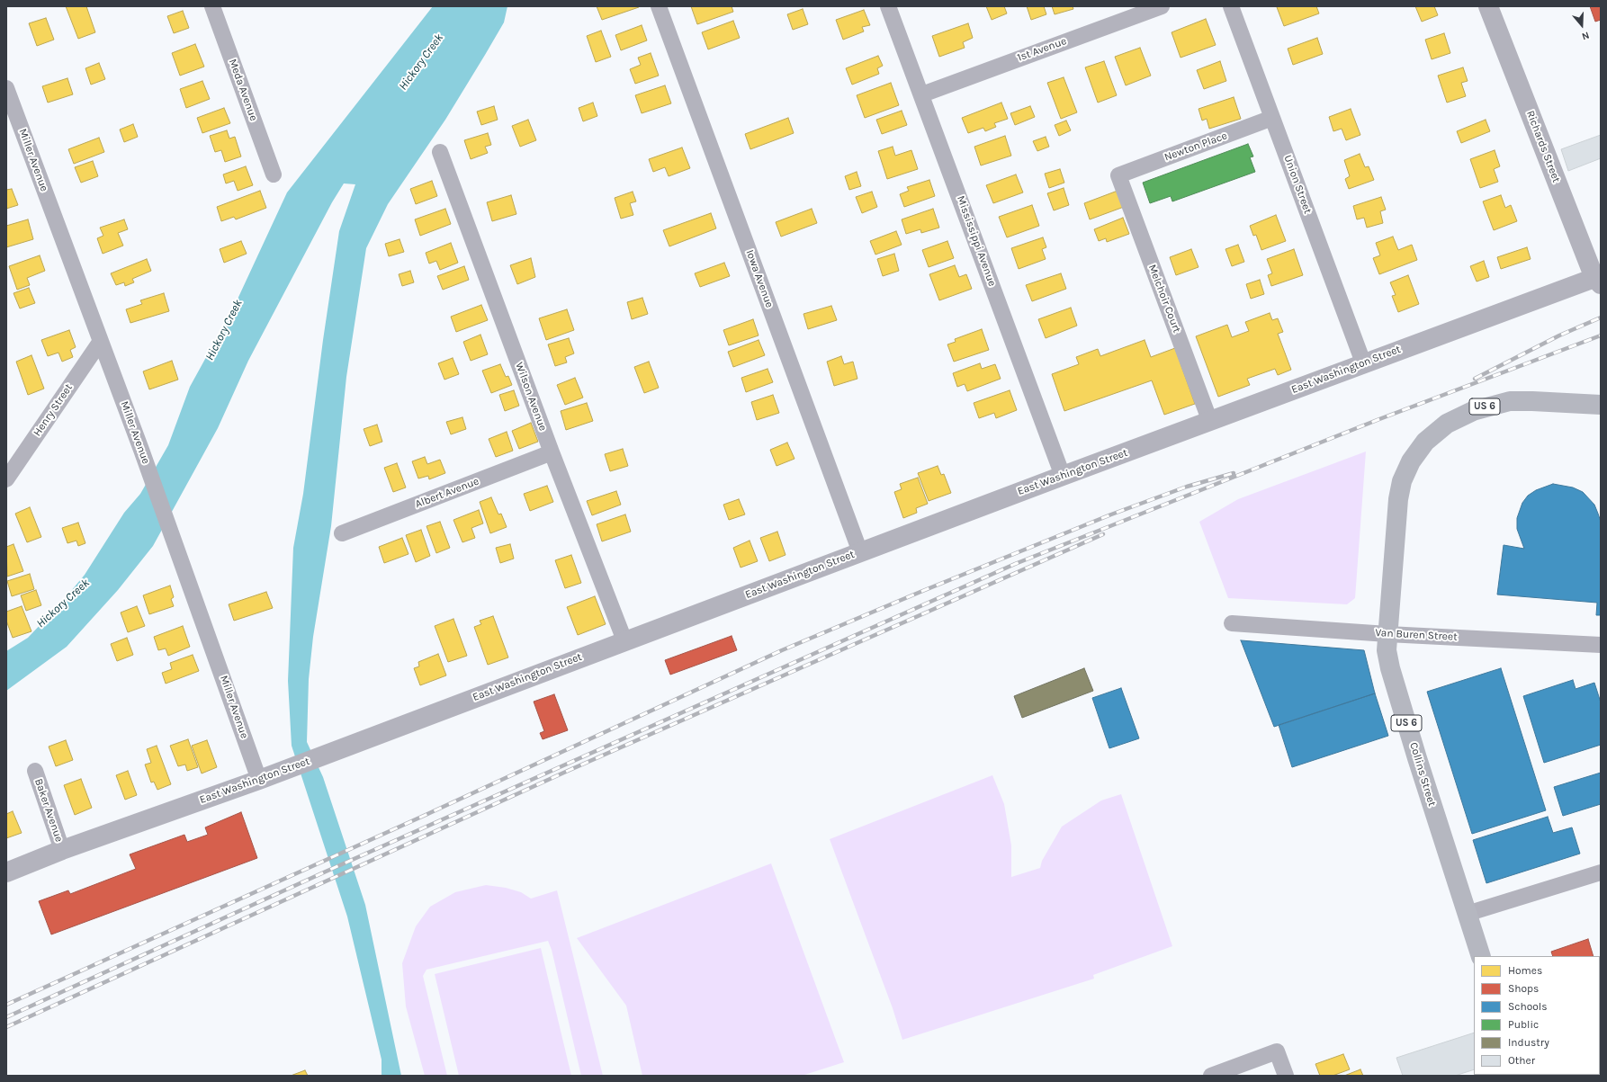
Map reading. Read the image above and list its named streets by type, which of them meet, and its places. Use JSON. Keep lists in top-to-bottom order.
{
  "streets": {
    "main road": ["US 6", "Collins Street"],
    "street": [
      "1st Avenue",
      "Meda Avenue",
      "Newton Place",
      "Richards Street",
      "Miller Avenue",
      "Union Street",
      "Mississippi Avenue",
      "Iowa Avenue",
      "Melchoir Court",
      "East Washington Street",
      "Wilson Avenue",
      "Henry Street",
      "Albert Avenue",
      "Van Buren Street",
      "Baker Avenue"
    ]
  },
  "crossings": [
    ["1st Avenue", "Mississippi Avenue"],
    ["Newton Place", "Union Street"],
    ["Newton Place", "Melchoir Court"],
    ["Richards Street", "East Washington Street"],
    ["Miller Avenue", "East Washington Street"],
    ["Miller Avenue", "Henry Street"],
    ["Union Street", "East Washington Street"],
    ["Mississippi Avenue", "East Washington Street"],
    ["Iowa Avenue", "East Washington Street"],
    ["Melchoir Court", "East Washington Street"],
    ["East Washington Street", "Wilson Avenue"],
    ["East Washington Street", "Baker Avenue"],
    ["Wilson Avenue", "Albert Avenue"],
    ["Van Buren Street", "Collins Street"]
  ],
  "water": ["Hickory Creek"],
  "legend": [
    "Homes",
    "Shops",
    "Schools",
    "Public",
    "Industry",
    "Other"
  ],
  "north": "bottom"
}
